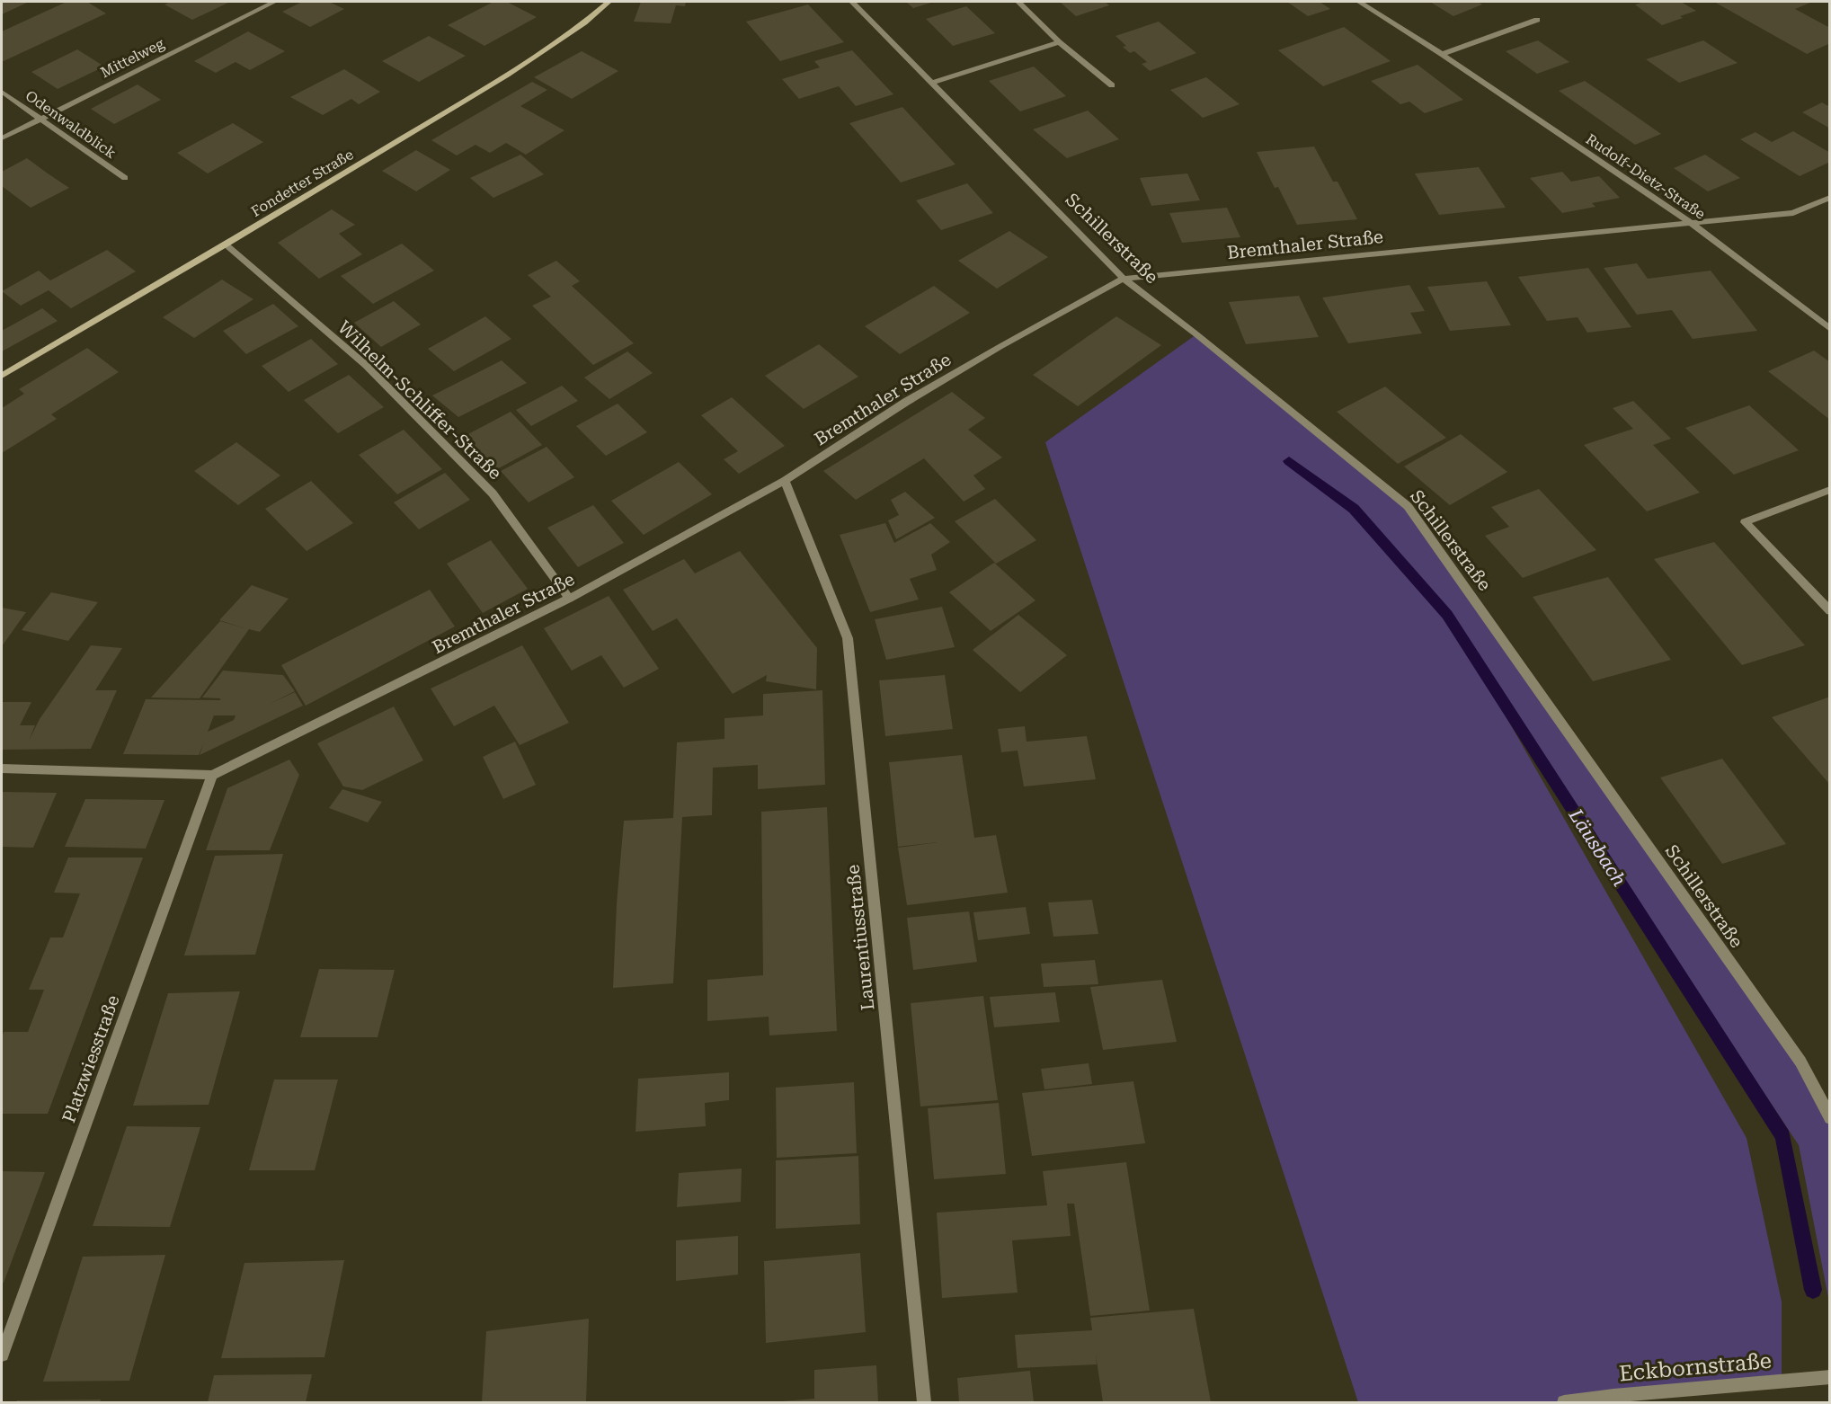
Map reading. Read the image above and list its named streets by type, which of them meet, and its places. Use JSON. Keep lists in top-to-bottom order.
{
  "streets": {
    "street": [
      "Mittelweg",
      "Odenwaldblick",
      "Rudolf-Dietz-Straße",
      "Fondetter Straße",
      "Schillerstraße",
      "Bremthaler Straße",
      "Wilhelm-Schliffer-Straße",
      "Laurentiusstraße",
      "Platzwiesstraße",
      "Eckbornstraße"
    ]
  },
  "crossings": [
    ["Mittelweg", "Odenwaldblick"],
    ["Rudolf-Dietz-Straße", "Bremthaler Straße"],
    ["Fondetter Straße", "Wilhelm-Schliffer-Straße"],
    ["Schillerstraße", "Bremthaler Straße"],
    ["Bremthaler Straße", "Wilhelm-Schliffer-Straße"],
    ["Bremthaler Straße", "Laurentiusstraße"],
    ["Bremthaler Straße", "Platzwiesstraße"]
  ],
  "water": ["Läusbach"]
}
